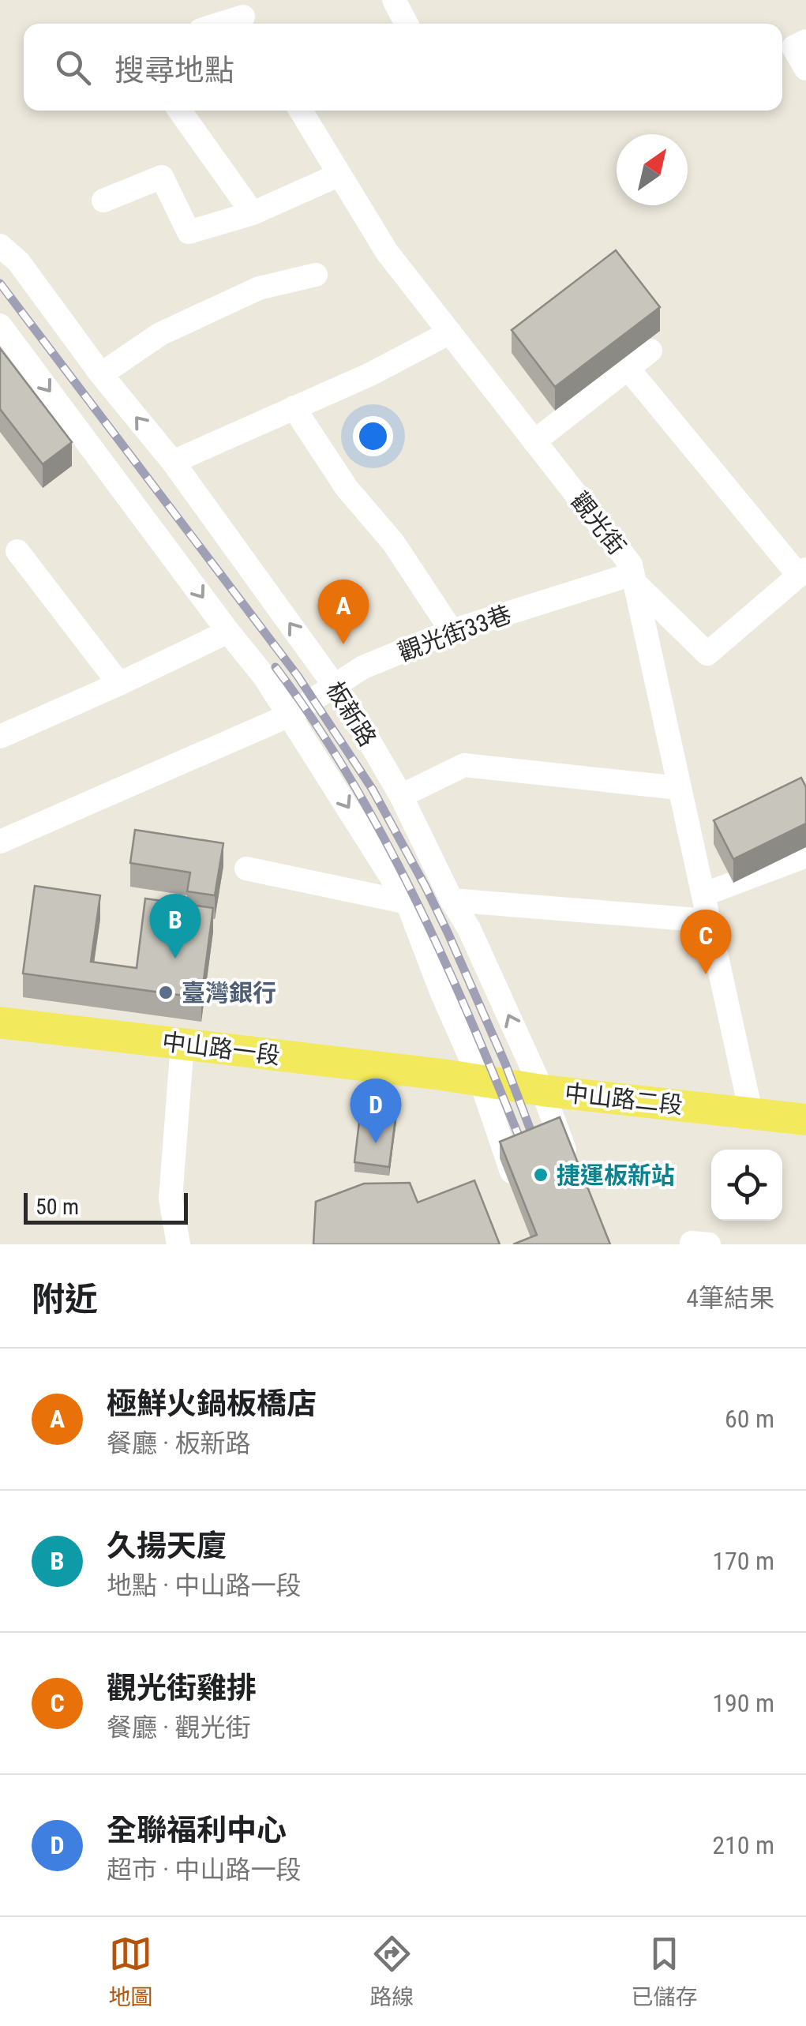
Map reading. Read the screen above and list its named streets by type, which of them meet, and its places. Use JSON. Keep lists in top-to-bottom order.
{
  "streets": {
    "main road": ["中山路一段", "中山路二段"],
    "street": ["觀光街", "觀光街33巷", "板新路"]
  },
  "crossings": [
    ["觀光街", "觀光街33巷"],
    ["觀光街", "中山路二段"],
    ["觀光街33巷", "板新路"],
    ["板新路", "中山路二段"],
    ["中山路一段", "中山路二段"]
  ],
  "places": ["臺灣銀行", "捷運板新站"],
  "scale_bar": "50 m",
  "north": "top right",
  "page": {
    "search": "搜尋地點",
    "pins": [
      "A",
      "B",
      "C",
      "D"
    ],
    "scale": "50 m",
    "heading": ["附近", "4筆結果"],
    "list": [
      {
        "mark": "A",
        "name": "極鮮火鍋板橋店",
        "note": "餐廳 · 板新路",
        "value": "60 m"
      },
      {
        "mark": "B",
        "name": "久揚天廈",
        "note": "地點 · 中山路一段",
        "value": "170 m"
      },
      {
        "mark": "C",
        "name": "觀光街雞排",
        "note": "餐廳 · 觀光街",
        "value": "190 m"
      },
      {
        "mark": "D",
        "name": "全聯福利中心",
        "note": "超市 · 中山路一段",
        "value": "210 m"
      }
    ],
    "nav": ["地圖", "路線", "已儲存"]
  }
}
